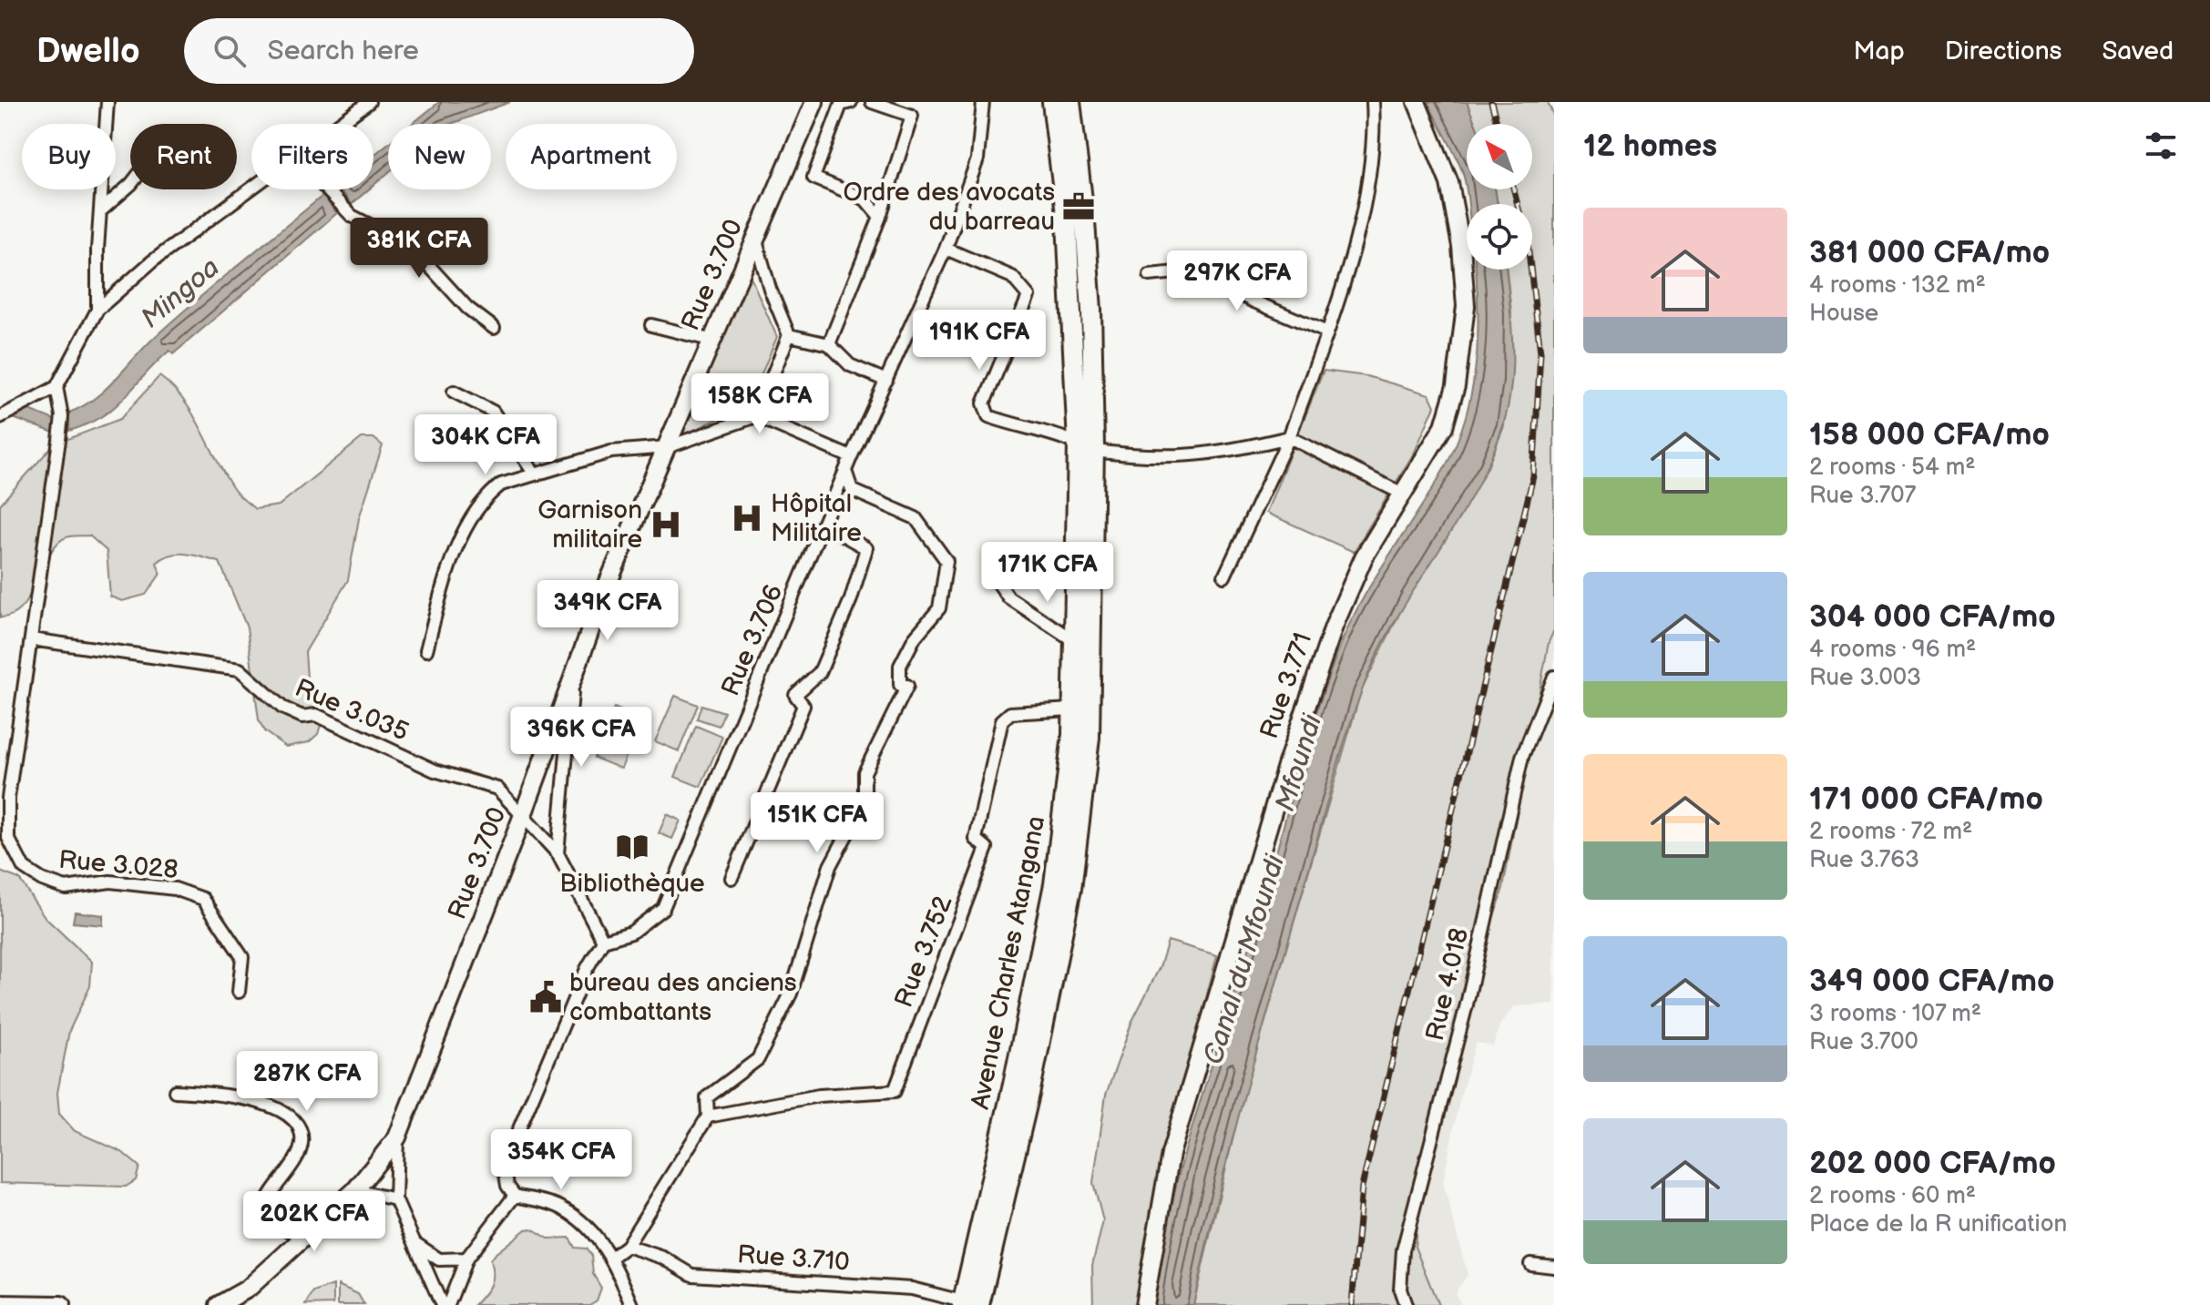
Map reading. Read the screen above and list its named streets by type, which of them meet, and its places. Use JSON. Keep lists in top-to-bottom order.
{
  "streets": {
    "main road": ["Rue 3.700", "Rue 3.771", "Avenue Charles Atangana"],
    "street": [
      "Rue 3.706",
      "Rue 3.035",
      "Rue 3.028",
      "Rue 3.752",
      "Rue 4.018",
      "Rue 3.710"
    ]
  },
  "crossings": [
    ["Rue 3.700", "Rue 3.035"],
    ["Rue 3.035", "Rue 3.028"],
    ["Rue 3.752", "Avenue Charles Atangana"],
    ["Avenue Charles Atangana", "Rue 3.710"]
  ],
  "water": ["Mingoa", "Mfoundi", "Canal du Mfoundi"],
  "places": {
    "office": ["Ordre des avocats du barreau"],
    "hospital": ["Hôpital Militaire", "Garnison militaire"],
    "library": ["Bibliothèque"],
    "public building": ["bureau des anciens combattants"]
  },
  "north": "top left",
  "page": {
    "header": "Dwello",
    "search": "Search here",
    "nav": ["Map", "Directions", "Saved"],
    "heading": "12 homes",
    "chip": [
      "Buy",
      "Rent",
      "Filters",
      "New",
      "Apartment"
    ],
    "list": [
      {
        "name": "381 000 CFA/mo",
        "note": "4 rooms · 132 m² · House"
      },
      {
        "name": "158 000 CFA/mo",
        "note": "2 rooms · 54 m² · Rue 3.707"
      },
      {
        "name": "304 000 CFA/mo",
        "note": "4 rooms · 96 m² · Rue 3.003"
      },
      {
        "name": "171 000 CFA/mo",
        "note": "2 rooms · 72 m² · Rue 3.763"
      },
      {
        "name": "349 000 CFA/mo",
        "note": "3 rooms · 107 m² · Rue 3.700"
      },
      {
        "name": "202 000 CFA/mo",
        "note": "2 rooms · 60 m² · Place de la R unification"
      }
    ],
    "price": [
      "381K CFA",
      "297K CFA",
      "191K CFA",
      "158K CFA",
      "304K CFA",
      "171K CFA",
      "349K CFA",
      "396K CFA",
      "151K CFA",
      "287K CFA",
      "354K CFA",
      "202K CFA"
    ]
  }
}
